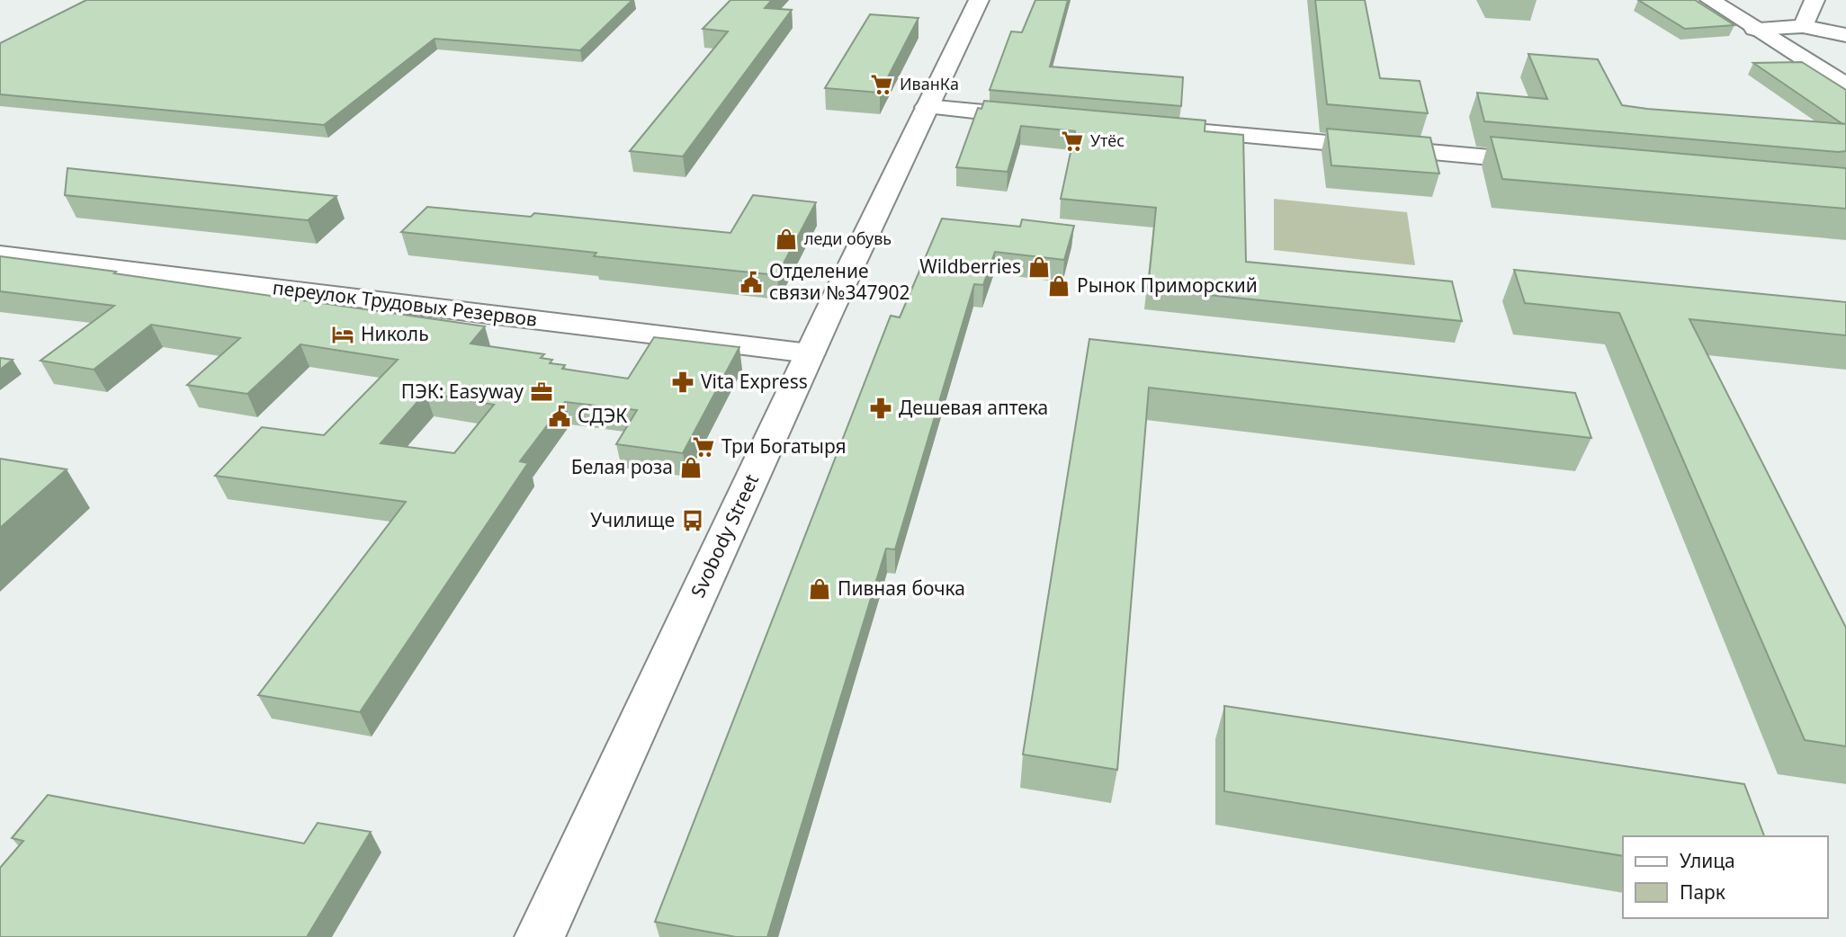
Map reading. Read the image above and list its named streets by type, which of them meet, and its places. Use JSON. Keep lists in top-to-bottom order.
{
  "streets": {
    "street": ["переулок Трудовых Резервов", "Svobody Street"]
  },
  "crossings": [
    ["переулок Трудовых Резервов", "Svobody Street"]
  ],
  "places": {
    "supermarket": ["ИванКа", "Утёс", "Три Богатыря"],
    "shop": [
      "леди обувь",
      "Wildberries",
      "Рынок Приморский",
      "Белая роза",
      "Пивная бочка"
    ],
    "public building": ["Отделение связи №347902", "СДЭК"],
    "hotel": ["Николь"],
    "pharmacy": ["Vita Express", "Дешевая аптека"],
    "office": ["ПЭК: Easyway"],
    "bus stop": ["Училище"]
  },
  "legend": ["Улица", "Парк"]
}
